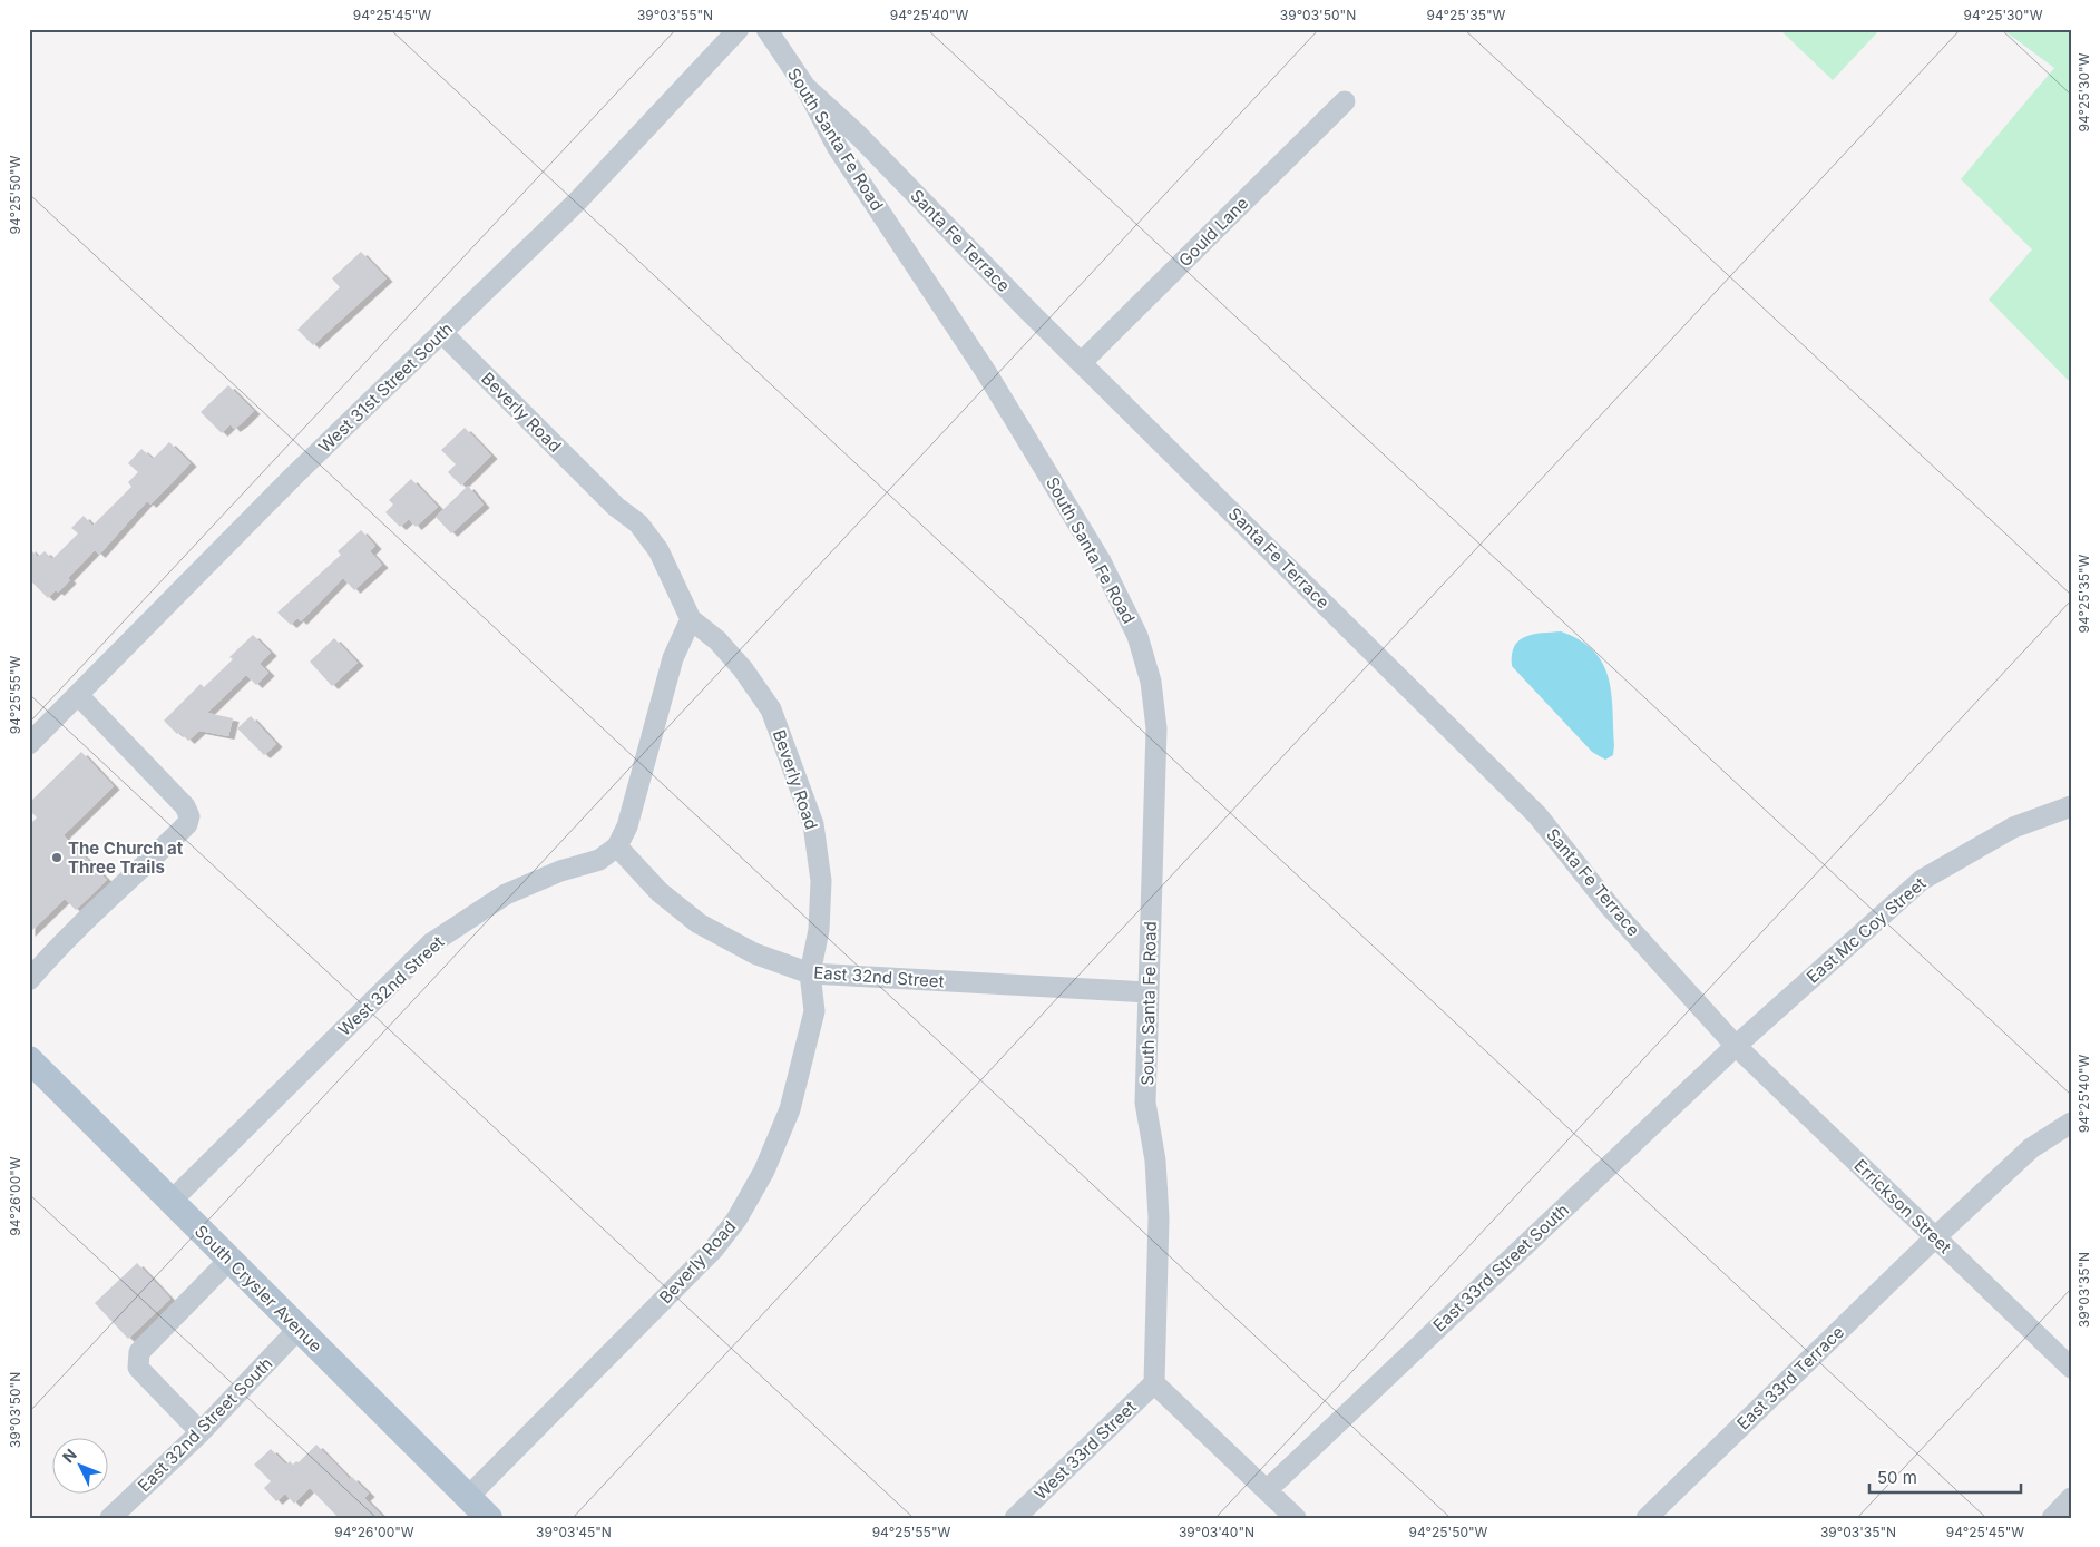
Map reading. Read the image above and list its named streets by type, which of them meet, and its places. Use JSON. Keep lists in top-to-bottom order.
{
  "streets": {
    "main road": ["South Crysler Avenue"],
    "street": [
      "South Santa Fe Road",
      "Gould Lane",
      "Santa Fe Terrace",
      "West 31st Street South",
      "Beverly Road",
      "East Mc Coy Street",
      "East 32nd Street",
      "West 32nd Street",
      "Errickson Street",
      "East 33rd Street South",
      "East 33rd Terrace",
      "East 32nd Street South",
      "West 33rd Street"
    ]
  },
  "crossings": [
    ["South Santa Fe Road", "Santa Fe Terrace"],
    ["South Santa Fe Road", "East 32nd Street"],
    ["South Santa Fe Road", "West 33rd Street"],
    ["Gould Lane", "Santa Fe Terrace"],
    ["Santa Fe Terrace", "East Mc Coy Street"],
    ["Santa Fe Terrace", "Errickson Street"],
    ["Santa Fe Terrace", "East 33rd Street South"],
    ["West 31st Street South", "Beverly Road"],
    ["Beverly Road", "East 32nd Street"],
    ["Beverly Road", "South Crysler Avenue"],
    ["East Mc Coy Street", "Errickson Street"],
    ["East Mc Coy Street", "East 33rd Street South"],
    ["East 32nd Street", "West 32nd Street"],
    ["West 32nd Street", "South Crysler Avenue"],
    ["Errickson Street", "East 33rd Street South"],
    ["Errickson Street", "East 33rd Terrace"],
    ["South Crysler Avenue", "East 32nd Street South"]
  ],
  "places": ["The Church at Three Trails"],
  "scale_bar": "50 m",
  "north": "top left",
  "coordinates": [
    "94°25'45\"W",
    "39°03'55\"N",
    "94°25'40\"W",
    "39°03'50\"N",
    "94°25'35\"W",
    "94°25'30\"W",
    "94°25'50\"W",
    "94°25'55\"W",
    "94°26'00\"W",
    "39°03'35\"N",
    "39°03'45\"N",
    "39°03'40\"N"
  ]
}
